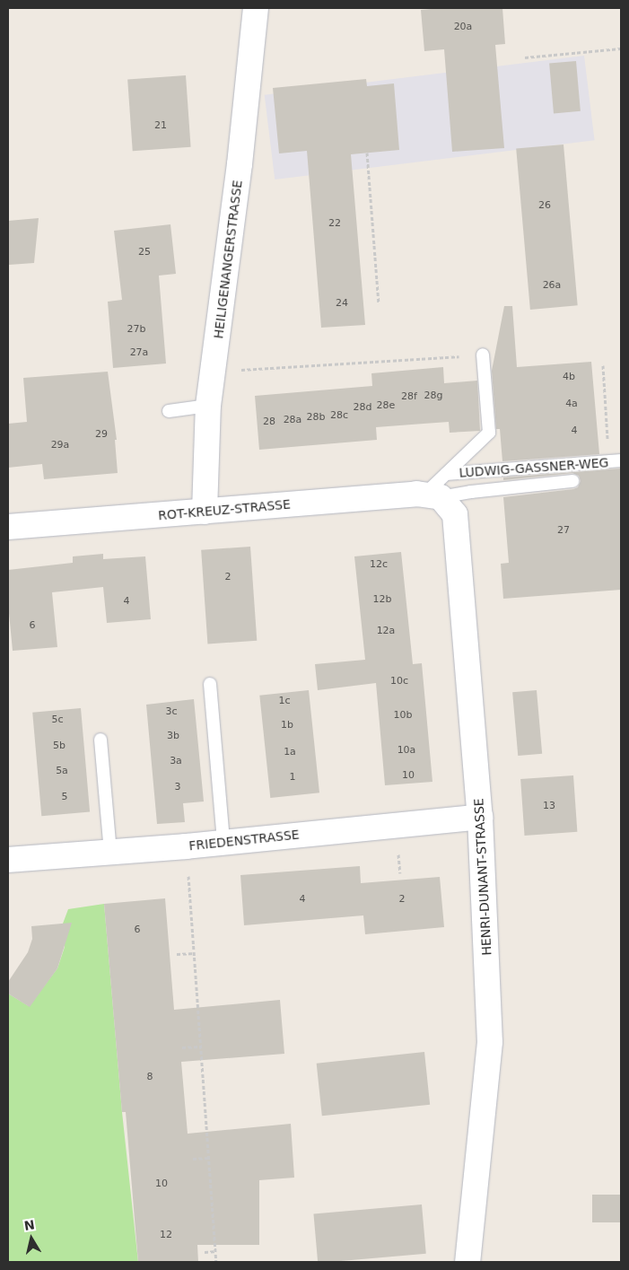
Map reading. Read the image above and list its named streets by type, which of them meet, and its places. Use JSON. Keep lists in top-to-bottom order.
{
  "streets": {
    "street": [
      "HEILIGENANGERSTRASSE",
      "ROT-KREUZ-STRASSE",
      "FRIEDENSTRASSE",
      "HENRI-DUNANT-STRASSE"
    ],
    "lane": ["LUDWIG-GASSNER-WEG"]
  },
  "crossings": [
    ["HEILIGENANGERSTRASSE", "ROT-KREUZ-STRASSE"],
    ["LUDWIG-GASSNER-WEG", "ROT-KREUZ-STRASSE"],
    ["LUDWIG-GASSNER-WEG", "HENRI-DUNANT-STRASSE"],
    ["ROT-KREUZ-STRASSE", "HENRI-DUNANT-STRASSE"],
    ["FRIEDENSTRASSE", "HENRI-DUNANT-STRASSE"]
  ],
  "house_numbers": [
    "20a",
    "21",
    "26",
    "22",
    "25",
    "26a",
    "24",
    "27b",
    "27a",
    "4b",
    "28g",
    "28f",
    "4a",
    "28e",
    "28d",
    "28c",
    "28b",
    "28a",
    "28",
    "4",
    "29",
    "29a",
    "27",
    "12c",
    "2",
    "12b",
    "4",
    "6",
    "12a",
    "10c",
    "1c",
    "3c",
    "10b",
    "5c",
    "1b",
    "3b",
    "5b",
    "10a",
    "1a",
    "3a",
    "5a",
    "10",
    "1",
    "3",
    "5",
    "13",
    "4",
    "2",
    "6",
    "8",
    "10",
    "12"
  ],
  "north": "top"
}
